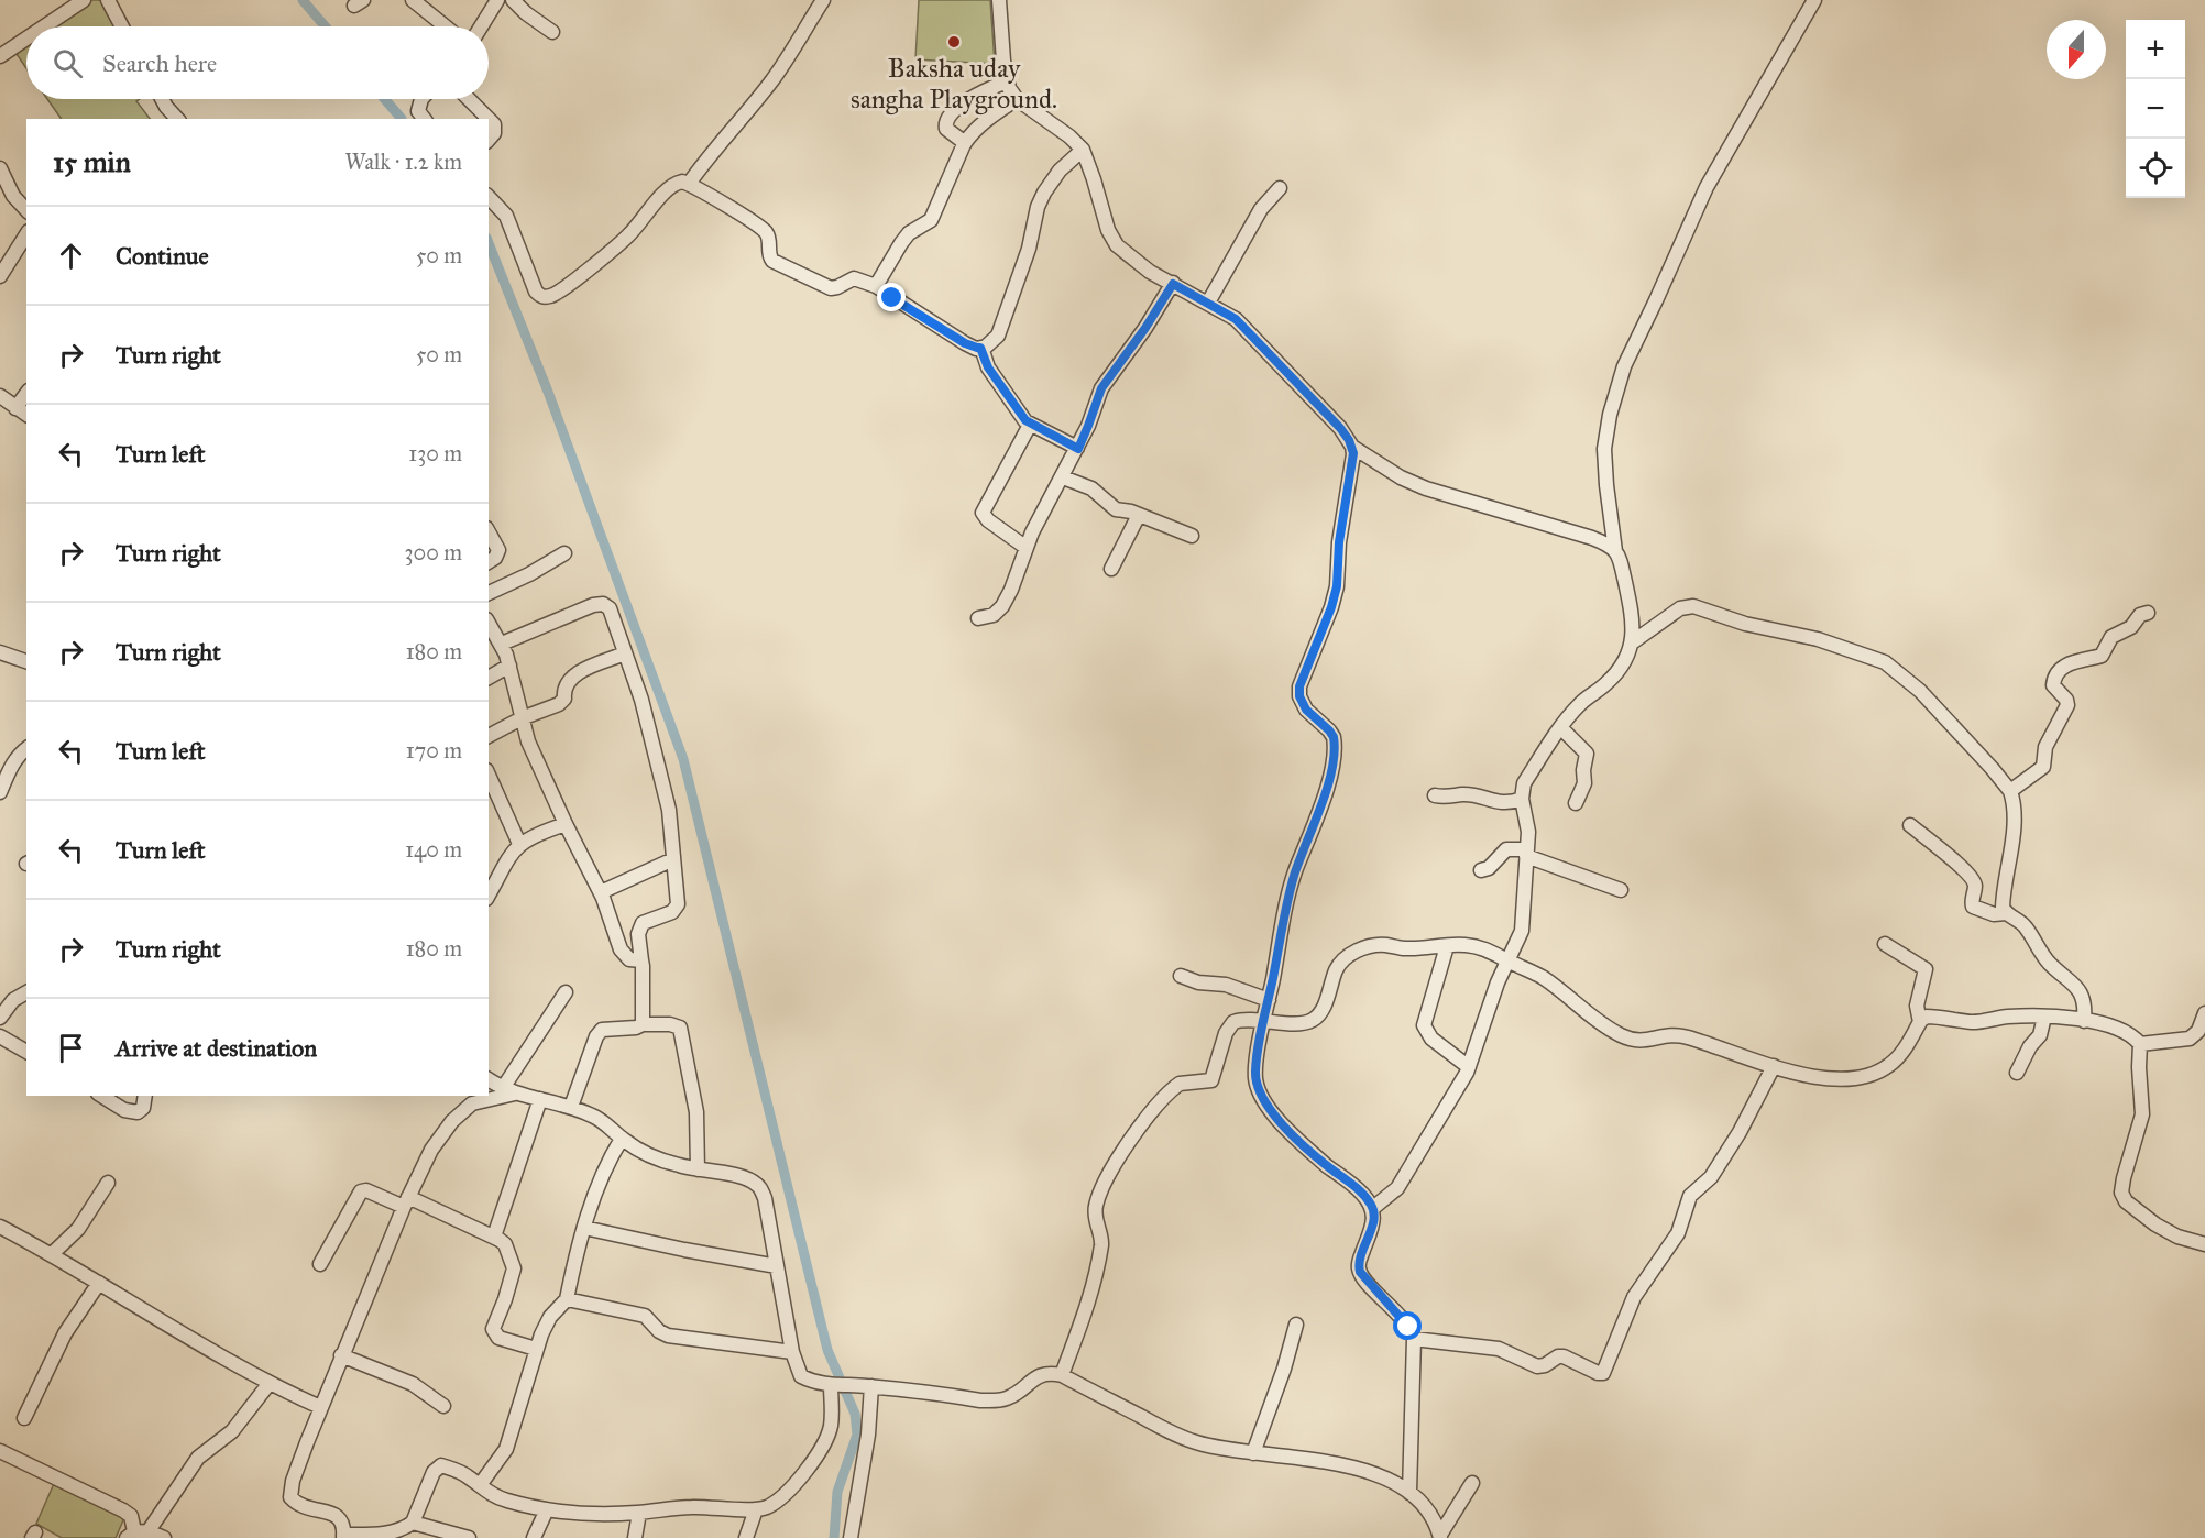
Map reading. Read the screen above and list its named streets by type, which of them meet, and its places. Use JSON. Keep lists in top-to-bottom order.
{
  "places": ["Baksha uday sangha Playground."],
  "north": "bottom",
  "page": {
    "map_buttons": ["+", "−"],
    "search": "Search here",
    "heading": ["15 min", "Walk · 1.2 km"],
    "list": [
      ["Continue", "50 m"],
      ["Turn right", "50 m"],
      ["Turn left", "130 m"],
      ["Turn right", "300 m"],
      ["Turn right", "180 m"],
      ["Turn left", "170 m"],
      ["Turn left", "140 m"],
      ["Turn right", "180 m"],
      "Arrive at destination"
    ]
  }
}
